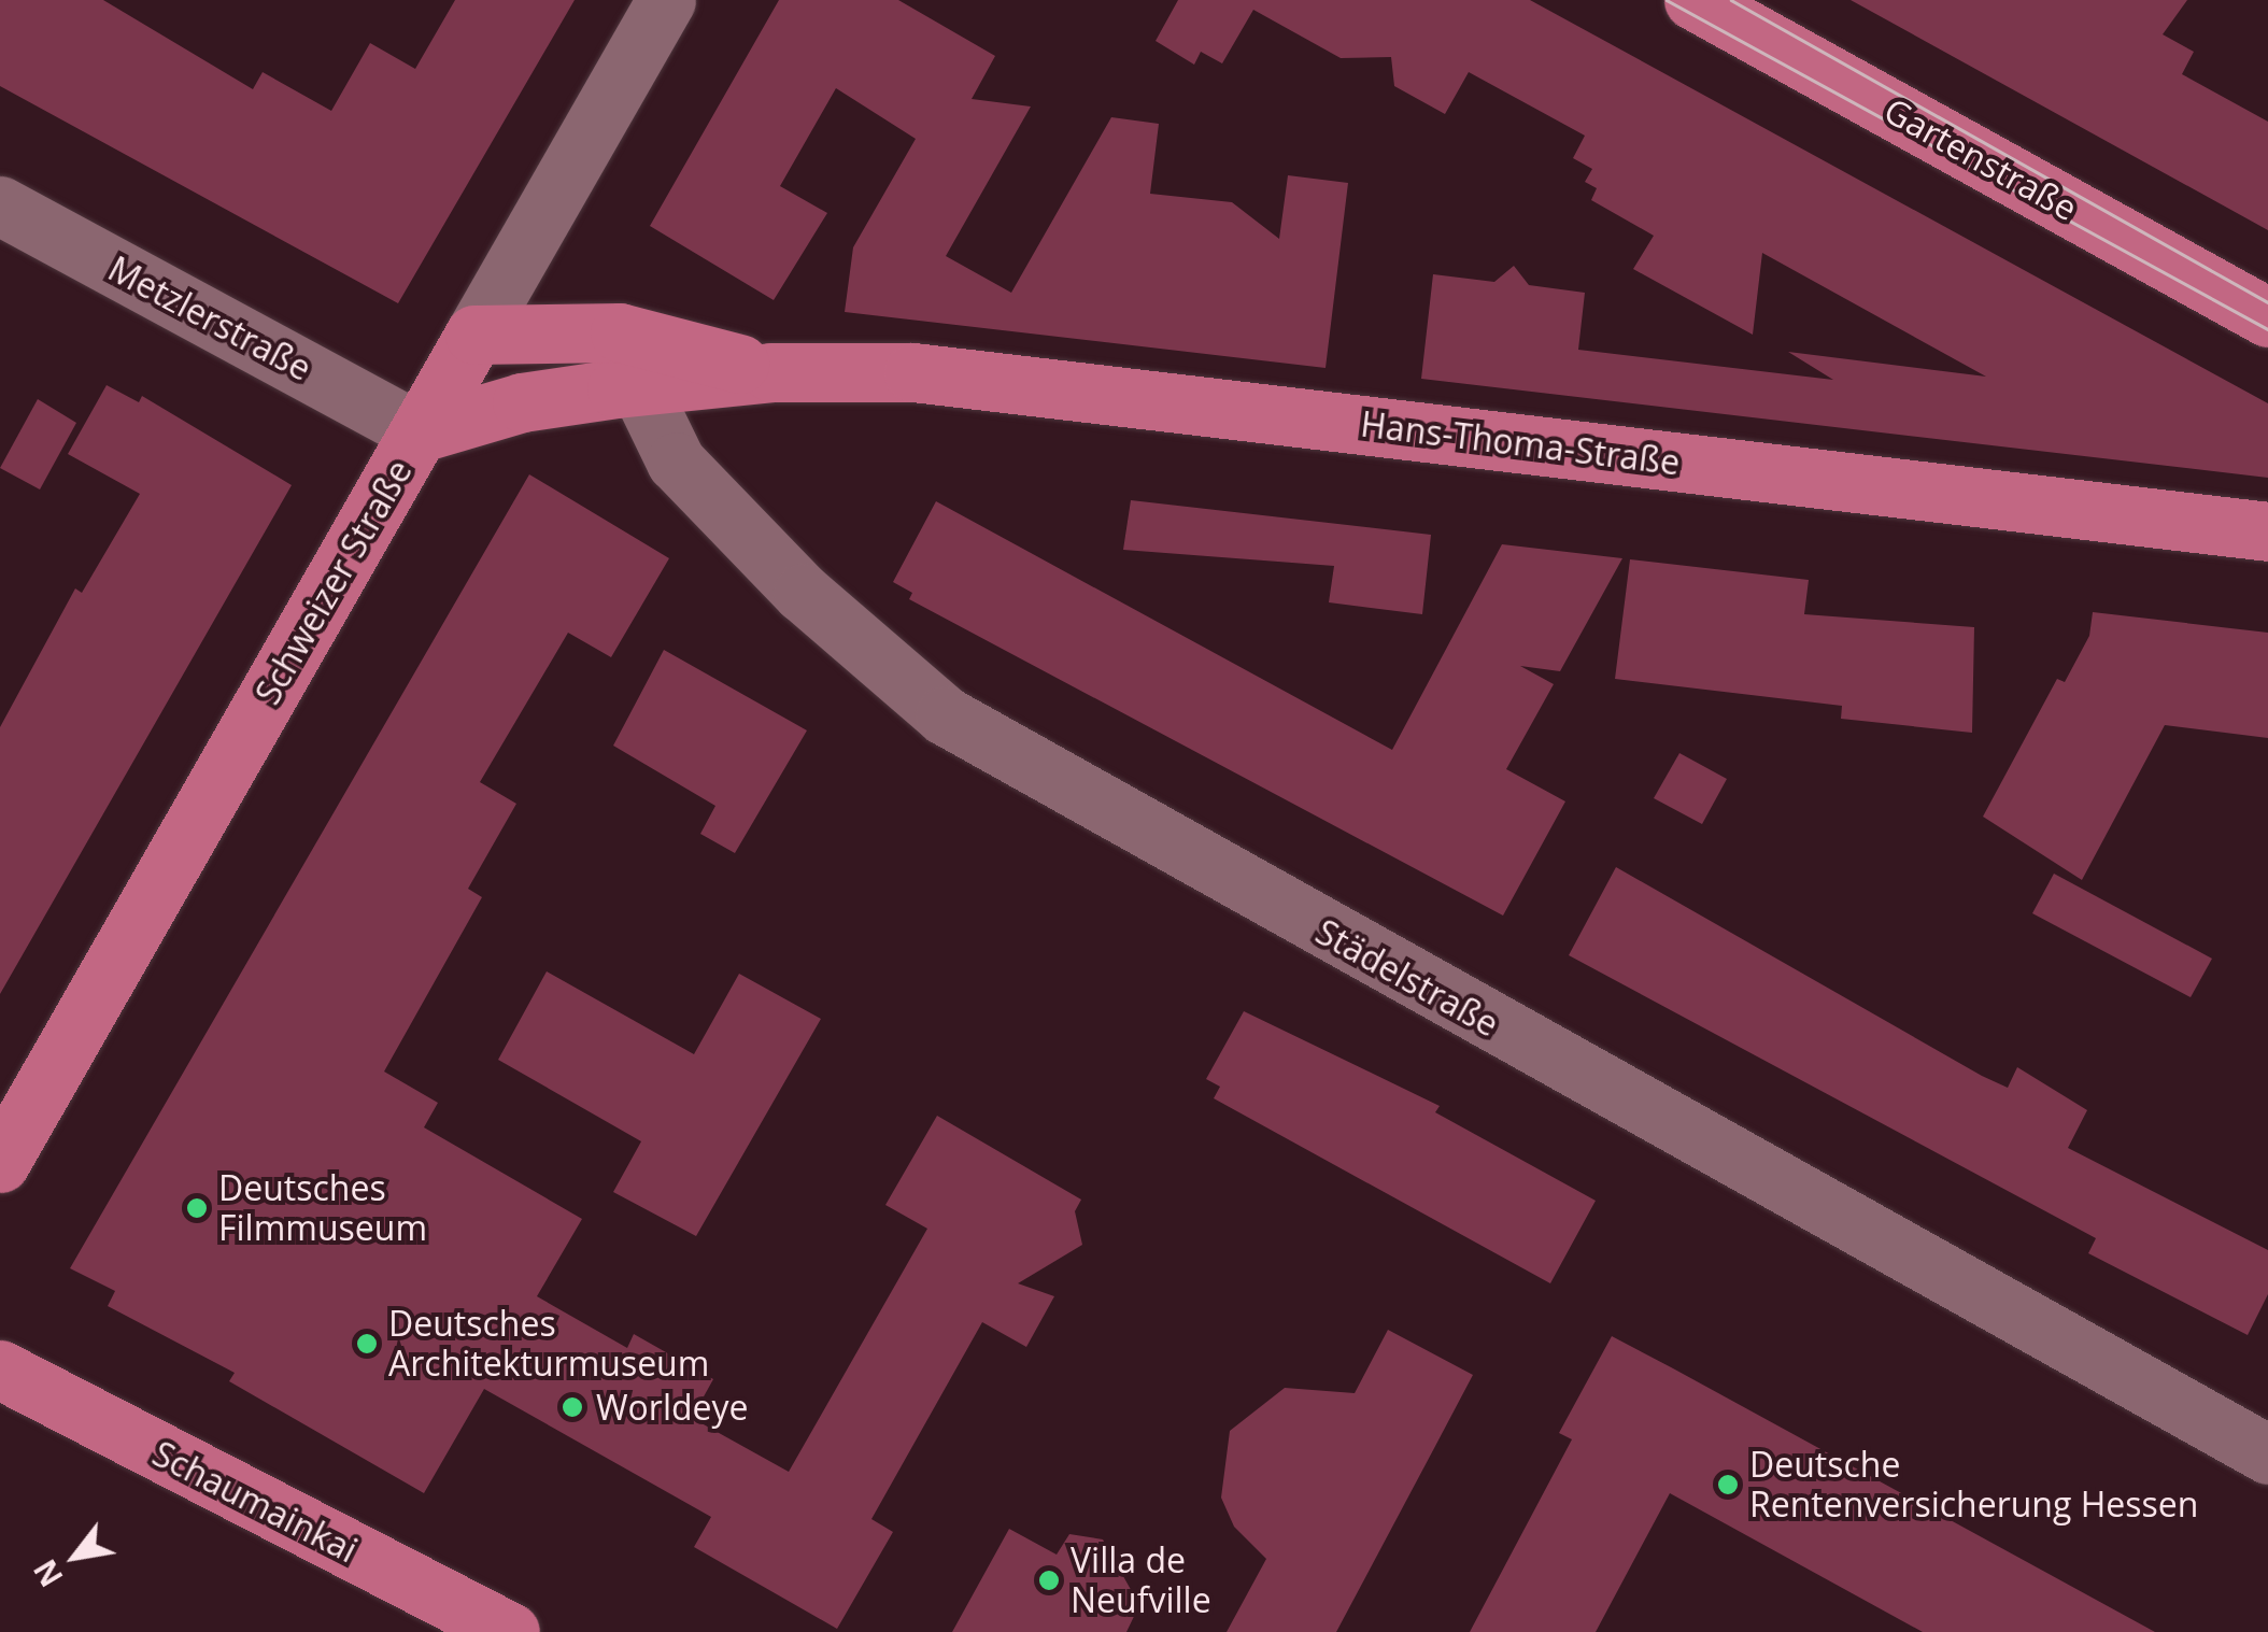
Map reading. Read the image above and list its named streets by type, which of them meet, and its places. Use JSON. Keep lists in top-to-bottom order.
{
  "streets": {
    "main road": [
      "Gartenstraße",
      "Hans-Thoma-Straße",
      "Schweizer Straße",
      "Schaumainkai"
    ],
    "street": ["Metzlerstraße", "Städelstraße"]
  },
  "crossings": [
    ["Metzlerstraße", "Hans-Thoma-Straße"],
    ["Metzlerstraße", "Schweizer Straße"],
    ["Hans-Thoma-Straße", "Schweizer Straße"],
    ["Hans-Thoma-Straße", "Städelstraße"]
  ],
  "places": [
    "Deutsches Filmmuseum",
    "Deutsches Architekturmuseum",
    "Worldeye",
    "Deutsche Rentenversicherung Hessen",
    "Villa de Neufville"
  ],
  "north": "bottom left"
}
